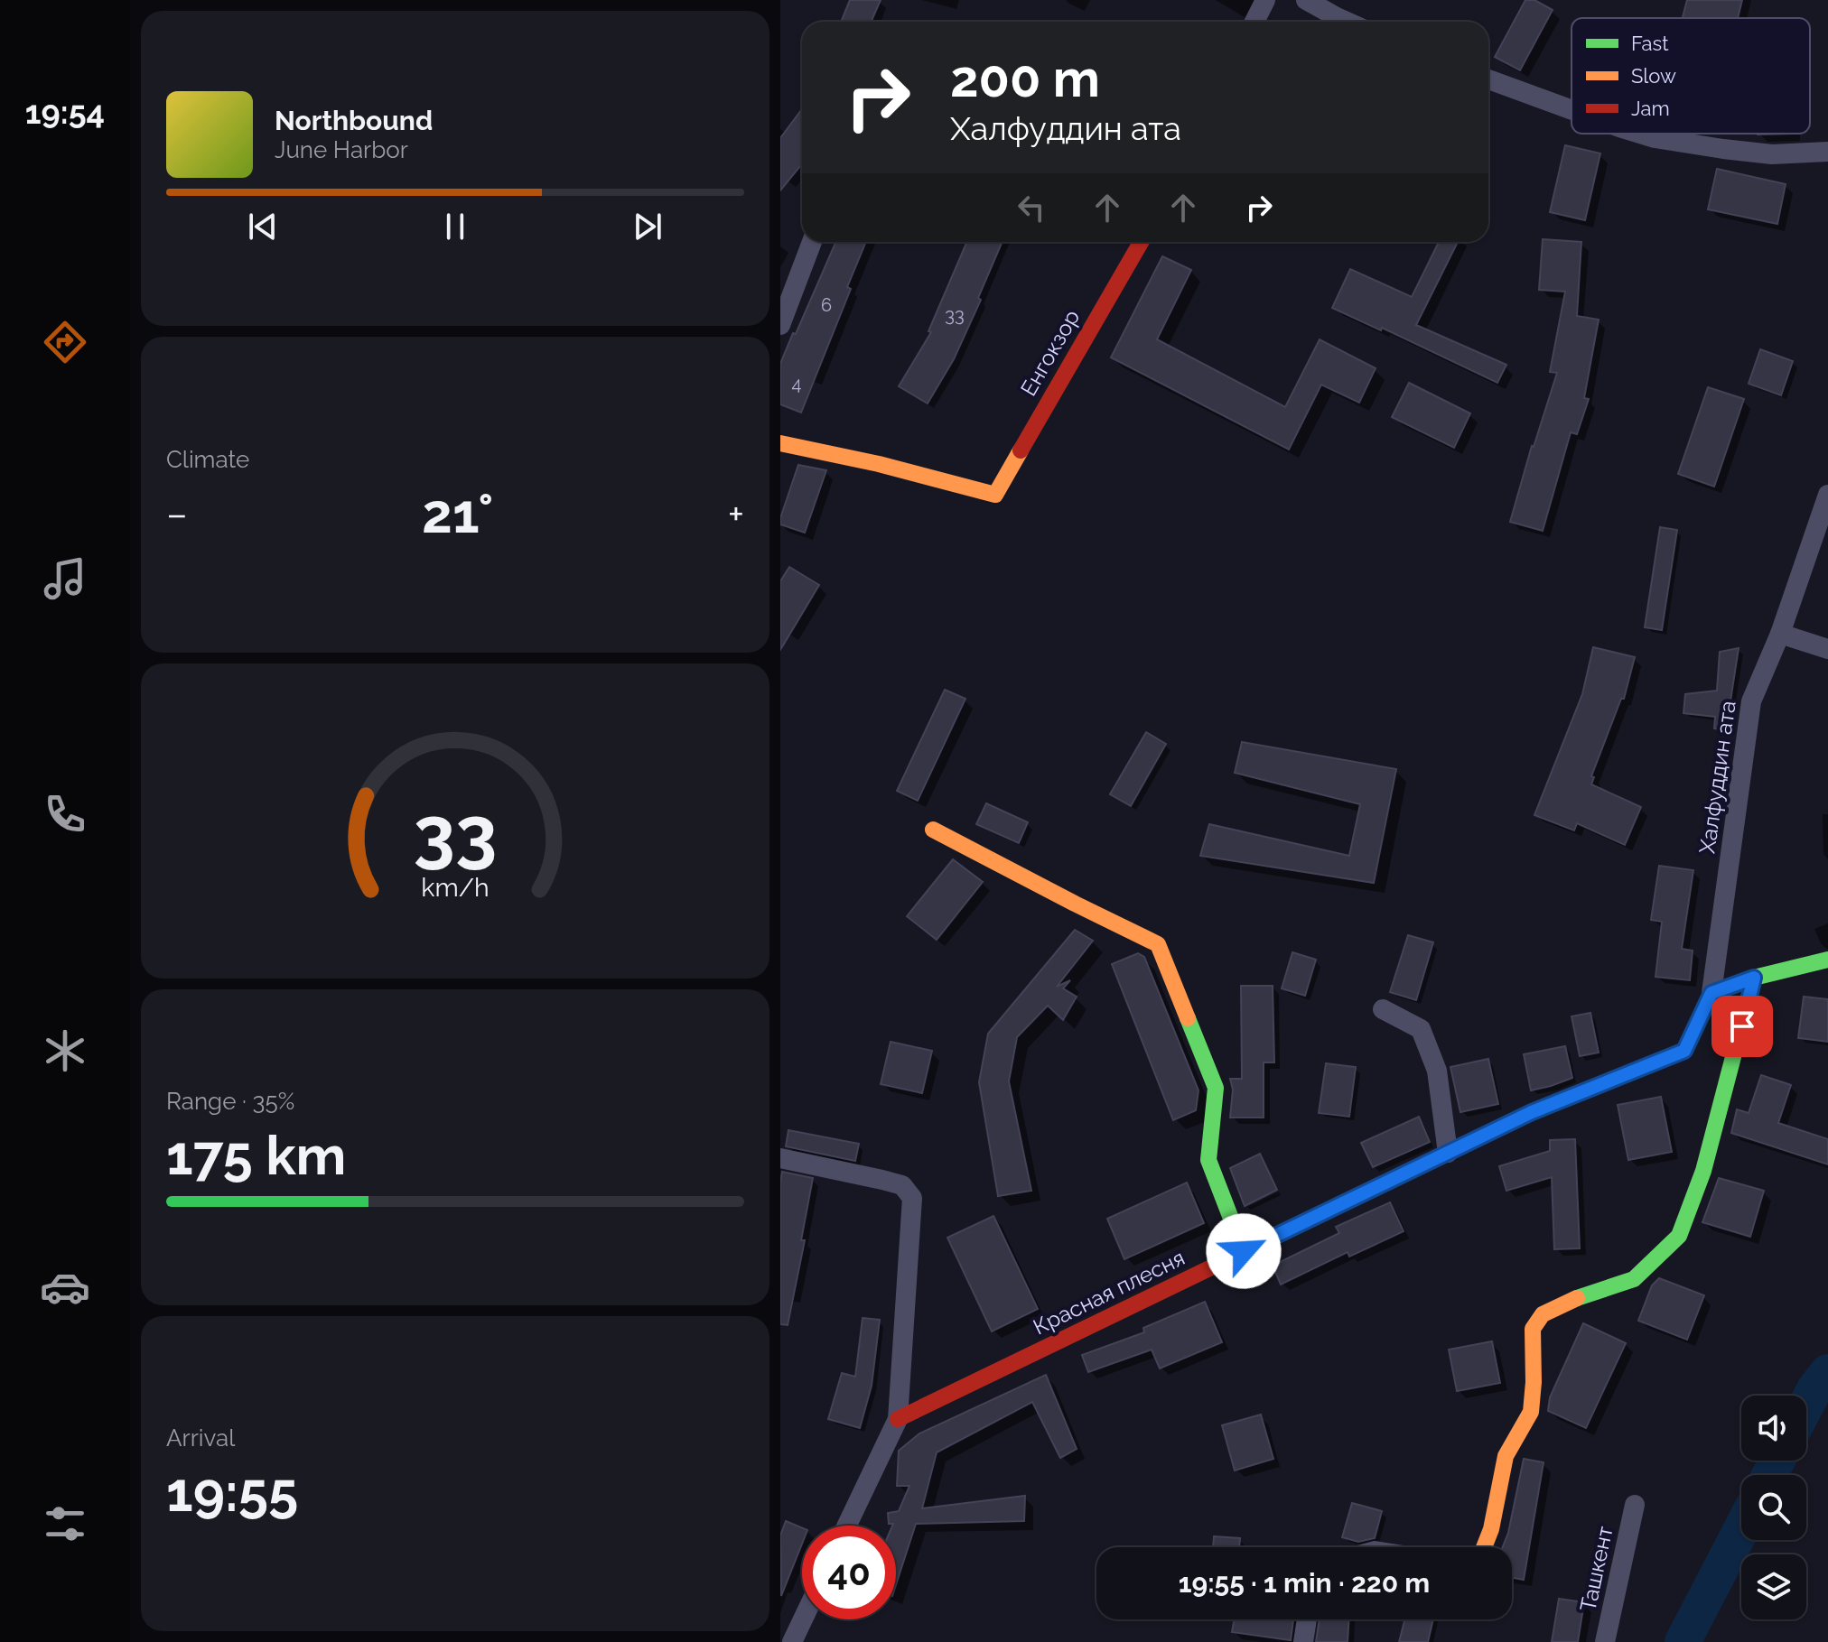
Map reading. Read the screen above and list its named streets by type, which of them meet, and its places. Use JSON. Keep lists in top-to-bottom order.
{
  "streets": {
    "street": [
      "Енгокзор",
      "Халфуддин ата",
      "Красная плесня",
      "Ташкент"
    ]
  },
  "crossings": [
    ["Халфуддин ата", "Красная плесня"]
  ],
  "house_numbers": ["6", "33", "4"],
  "legend": ["Fast", "Slow", "Jam"],
  "page": {
    "tabs": "19:54",
    "turn": ["200 m", "Халфуддин ата"],
    "song": ["Northbound", "June Harbor"],
    "tile": [
      "Climate",
      ["Range · 35%", "175 km"],
      ["Arrival", "19:55"]
    ],
    "heat": ["−", "21°", "+"],
    "limit": "40",
    "trip": "19:55 · 1 min · 220 m",
    "gauge": ["33", "km/h"]
  }
}
